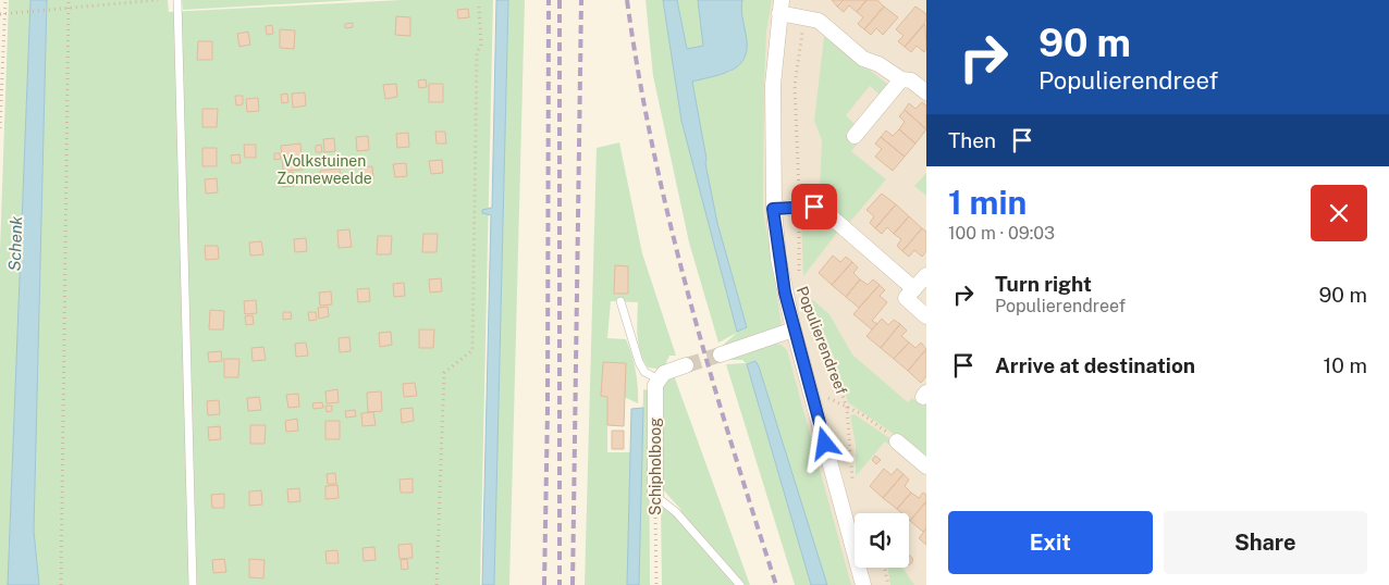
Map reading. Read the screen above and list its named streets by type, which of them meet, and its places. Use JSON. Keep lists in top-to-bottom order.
{
  "streets": {
    "street": ["Populierendreef", "Schipholboog"]
  },
  "water": ["Schenk"],
  "parks": ["Volkstuinen Zonneweelde"],
  "page": {
    "turn": ["90 m", "Populierendreef"],
    "then": "Then",
    "heading": ["1 min", "100 m · 09:03"],
    "list": [
      {
        "name": "Turn right",
        "note": "Populierendreef",
        "value": "90 m"
      },
      {
        "name": "Arrive at destination",
        "value": "10 m"
      }
    ],
    "buttons": ["Exit", "Share"]
  }
}
